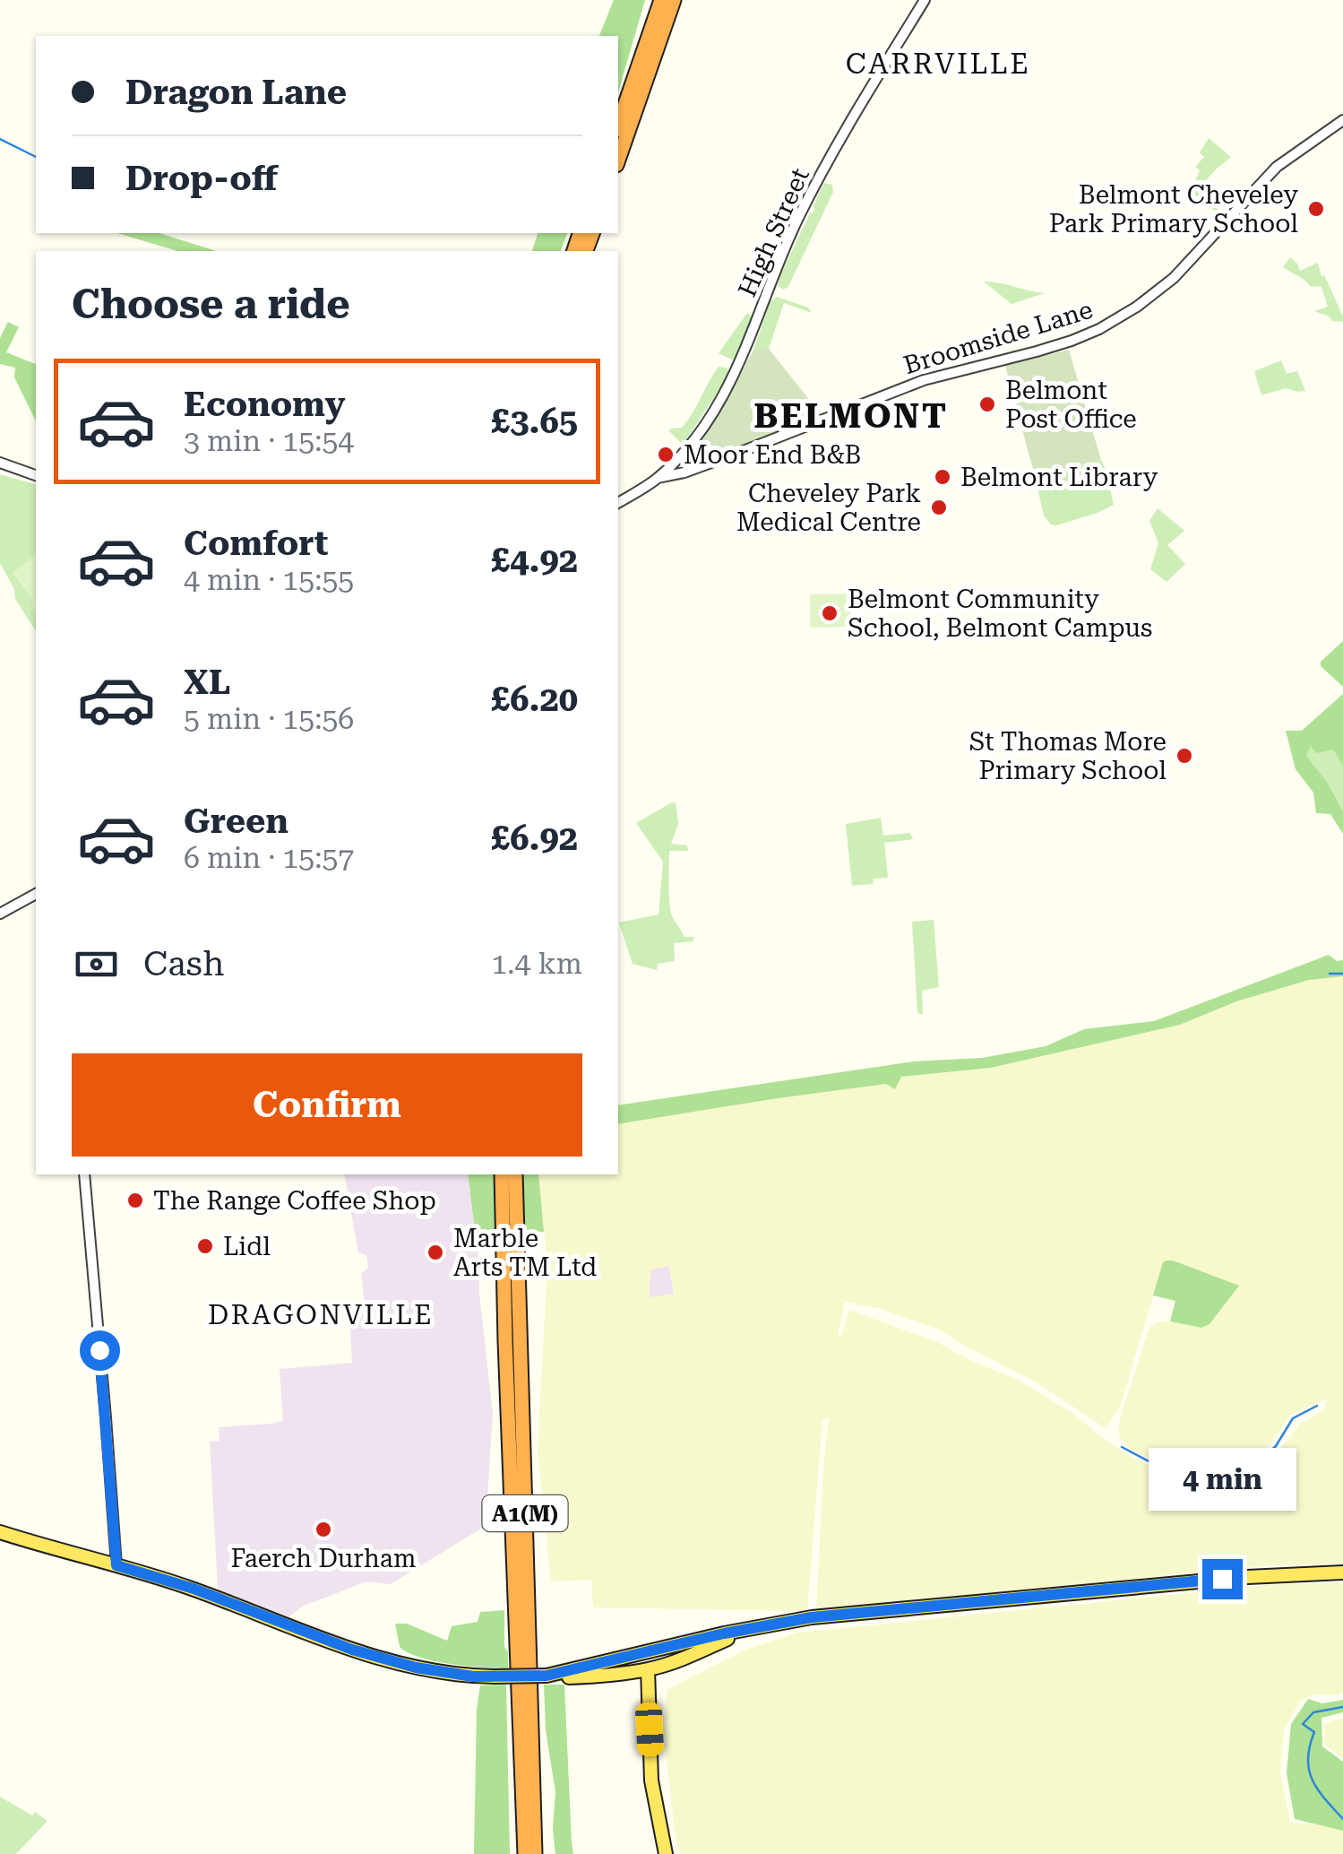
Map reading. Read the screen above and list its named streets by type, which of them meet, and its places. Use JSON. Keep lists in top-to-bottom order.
{
  "streets": {
    "highway": ["A1(M)"],
    "street": ["High Street", "Broomside Lane"]
  },
  "crossings": [
    ["High Street", "Broomside Lane"]
  ],
  "districts": ["CARRVILLE", "BELMONT", "DRAGONVILLE"],
  "places": [
    "Belmont Cheveley Park Primary School",
    "Belmont Post Office",
    "Moor End B&B",
    "Belmont Library",
    "Cheveley Park Medical Centre",
    "Belmont Community School, Belmont Campus",
    "St Thomas More Primary School",
    "The Range Coffee Shop",
    "Lidl",
    "Marble Arts TM Ltd",
    "Faerch Durham"
  ],
  "page": {
    "banner": ["Dragon Lane", "Drop-off"],
    "heading": "Choose a ride",
    "list": [
      {
        "name": "Economy",
        "note": "3 min · 15:54",
        "value": "£3.65"
      },
      {
        "name": "Comfort",
        "note": "4 min · 15:55",
        "value": "£4.92"
      },
      {
        "name": "XL",
        "note": "5 min · 15:56",
        "value": "£6.20"
      },
      {
        "name": "Green",
        "note": "6 min · 15:57",
        "value": "£6.92"
      }
    ],
    "pay": ["Cash", "1.4 km"],
    "buttons": "Confirm",
    "bubble": "4 min"
  }
}
